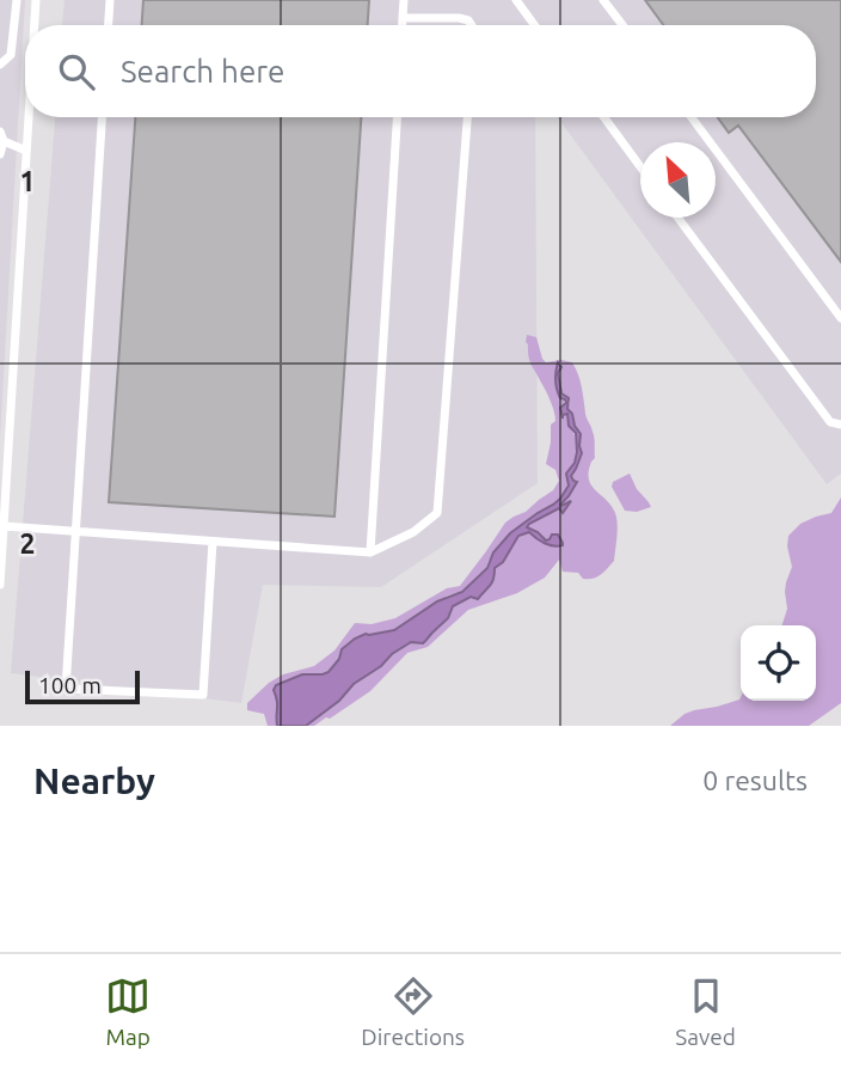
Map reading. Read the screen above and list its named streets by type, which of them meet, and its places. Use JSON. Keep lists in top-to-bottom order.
{
  "scale_bar": "100 m",
  "north": "top left",
  "page": {
    "search": "Search here",
    "scale": "100 m",
    "heading": ["Nearby", "0 results"],
    "nav": ["Map", "Directions", "Saved"]
  },
  "grid": {
    "rows": ["1", "2"]
  }
}
